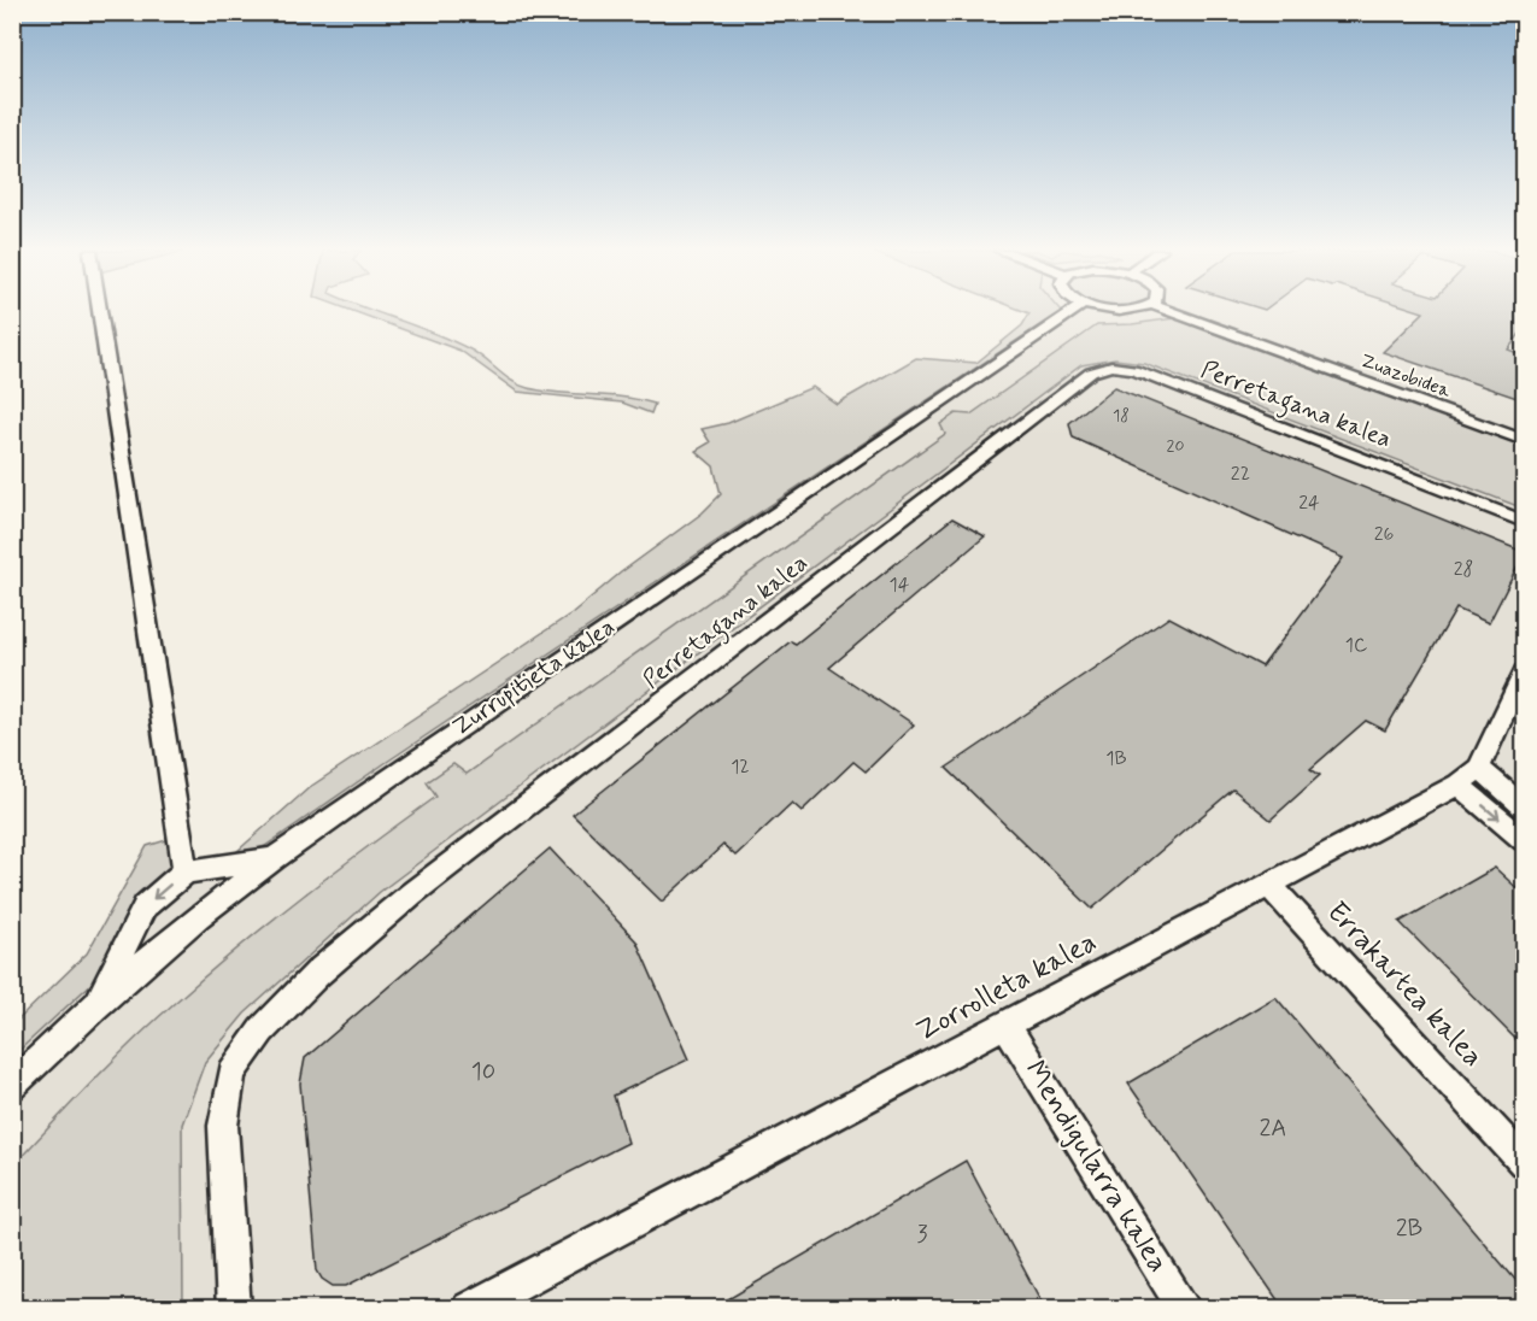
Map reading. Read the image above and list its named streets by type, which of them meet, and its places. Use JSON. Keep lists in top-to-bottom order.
{
  "streets": {
    "street": [
      "Zuazobidea",
      "Perretagana kalea",
      "Zurrupitieta kalea",
      "Errakartea kalea",
      "Zorrolleta kalea",
      "Mendigularra kalea"
    ]
  },
  "crossings": [
    ["Errakartea kalea", "Zorrolleta kalea"],
    ["Zorrolleta kalea", "Mendigularra kalea"]
  ],
  "house_numbers": [
    "18",
    "20",
    "22",
    "24",
    "26",
    "28",
    "14",
    "1C",
    "1B",
    "12",
    "10",
    "2A",
    "2B",
    "3"
  ]
}
